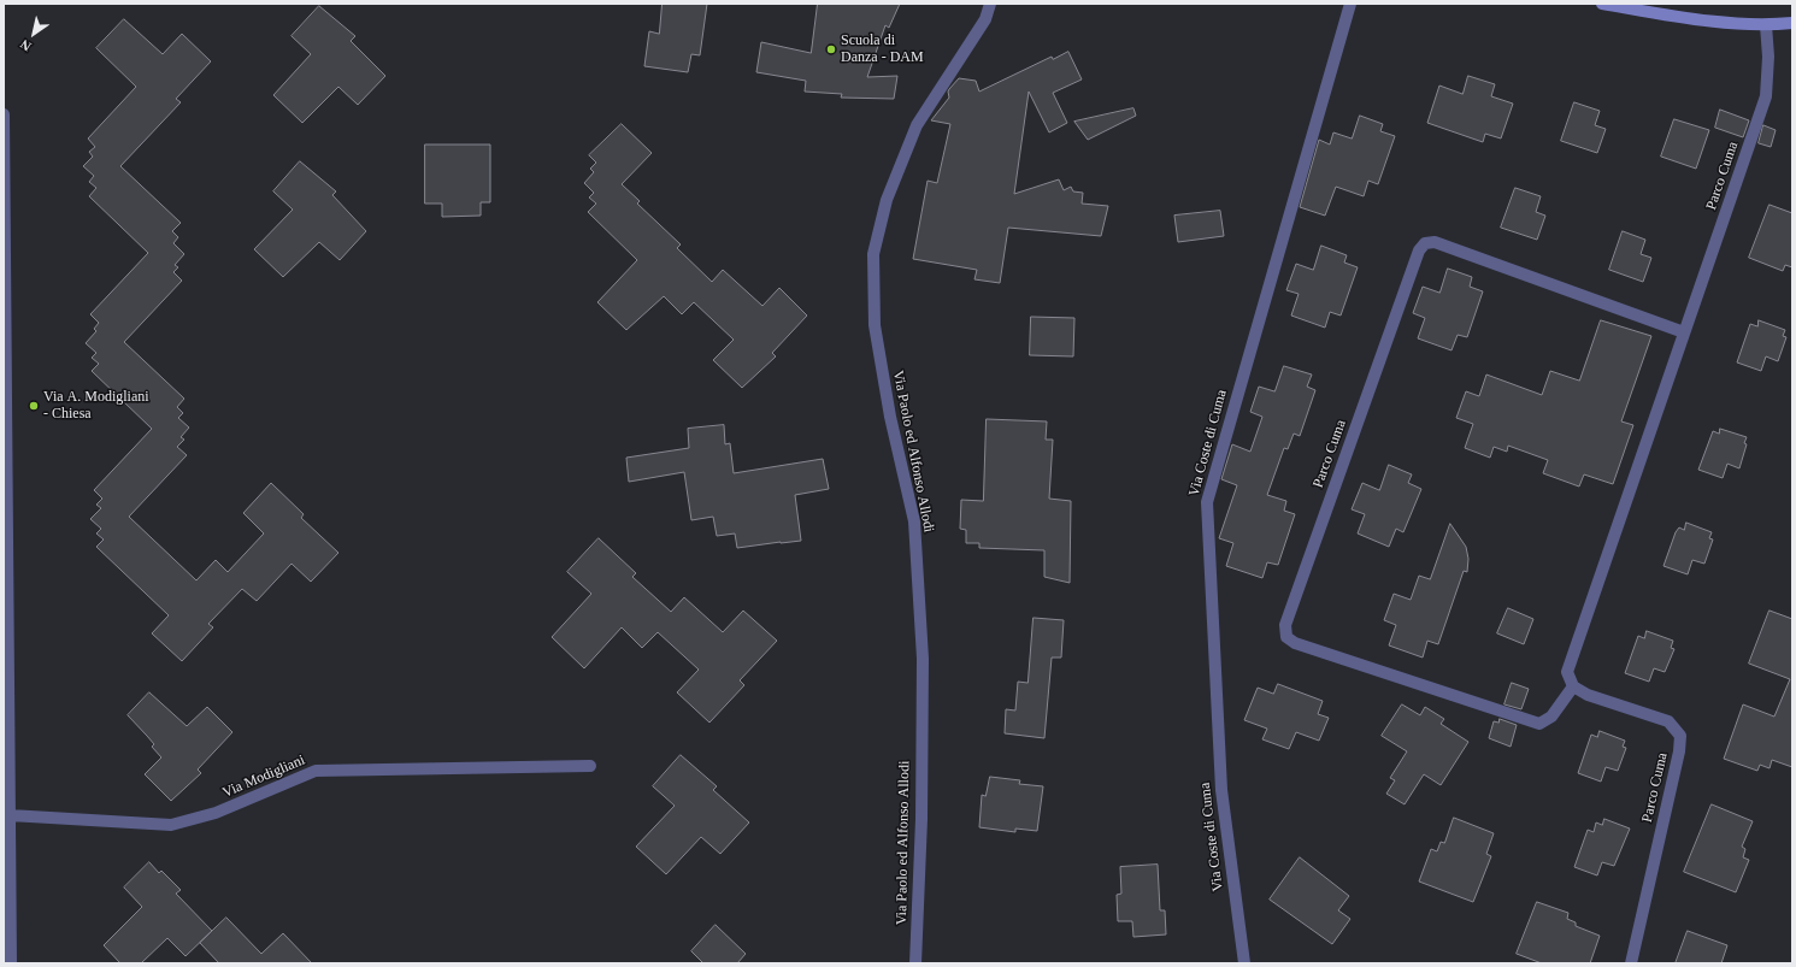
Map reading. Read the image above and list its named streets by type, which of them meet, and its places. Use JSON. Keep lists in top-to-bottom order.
{
  "streets": {
    "street": [
      "Parco Cuma",
      "Via Coste di Cuma",
      "Via Paolo ed Alfonso Allodi",
      "Via Modigliani"
    ]
  },
  "places": ["Scuola di Danza - DAM", "Via A. Modigliani - Chiesa"],
  "north": "bottom left"
}
